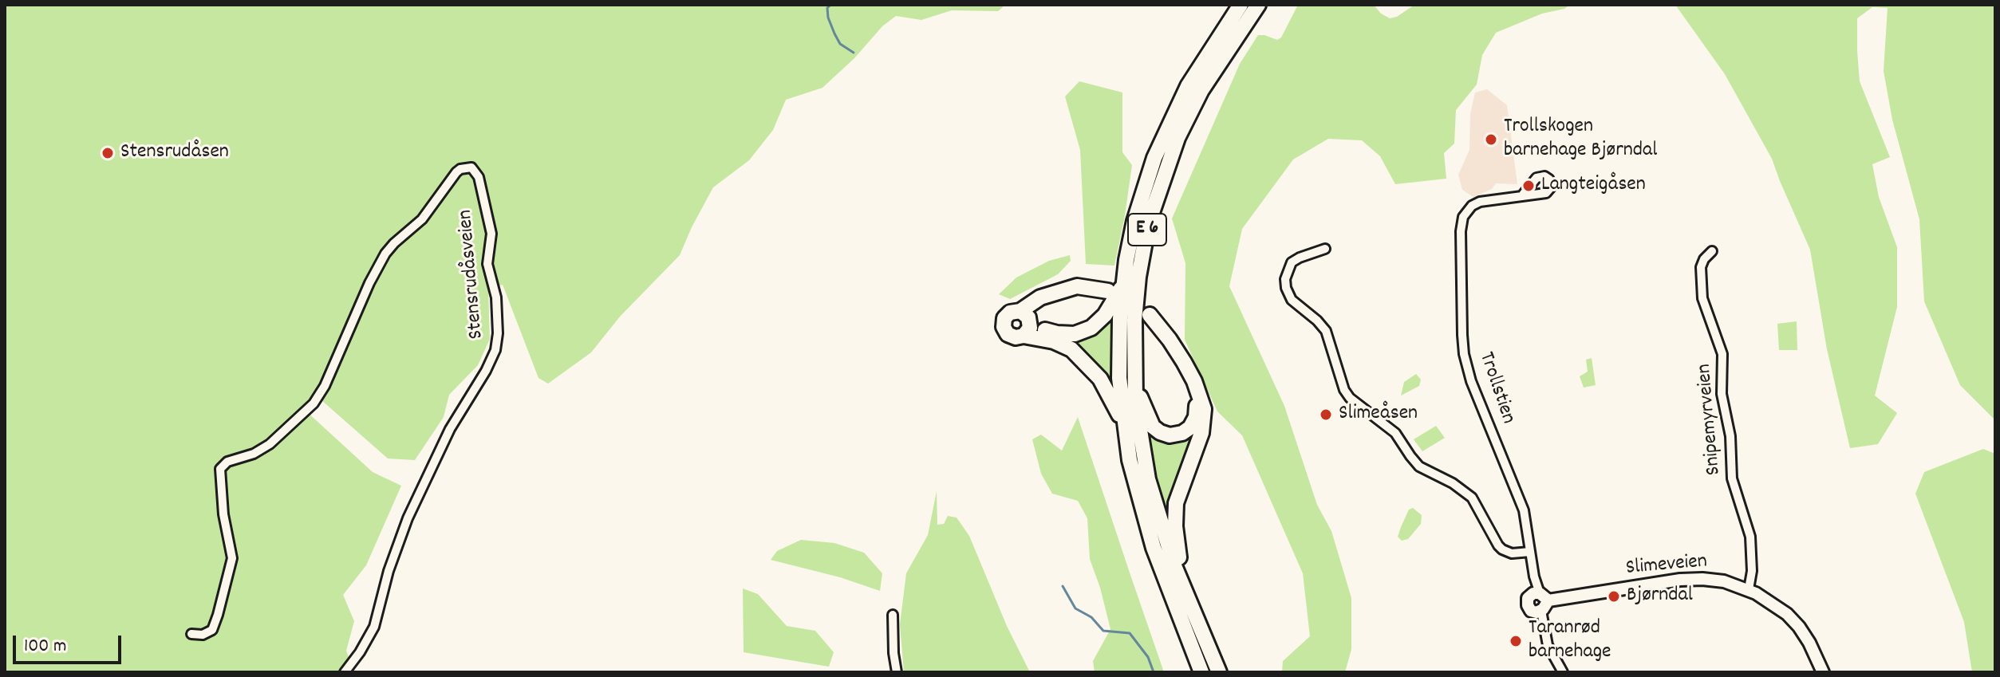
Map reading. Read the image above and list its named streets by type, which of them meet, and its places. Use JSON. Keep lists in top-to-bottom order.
{
  "streets": {
    "highway": ["E 6"],
    "street": [
      "Stensrudåsveien",
      "Trollstien",
      "Snipemyrveien",
      "Slimeveien"
    ]
  },
  "crossings": [
    ["Trollstien", "Slimeveien"],
    ["Snipemyrveien", "Slimeveien"]
  ],
  "places": [
    "Trollskogen barnehage Bjørndal",
    "Stensrudåsen",
    "Langteigåsen",
    "Slimeåsen",
    "Bjørndal",
    "Taranrød barnehage"
  ],
  "scale_bar": "100 m"
}
